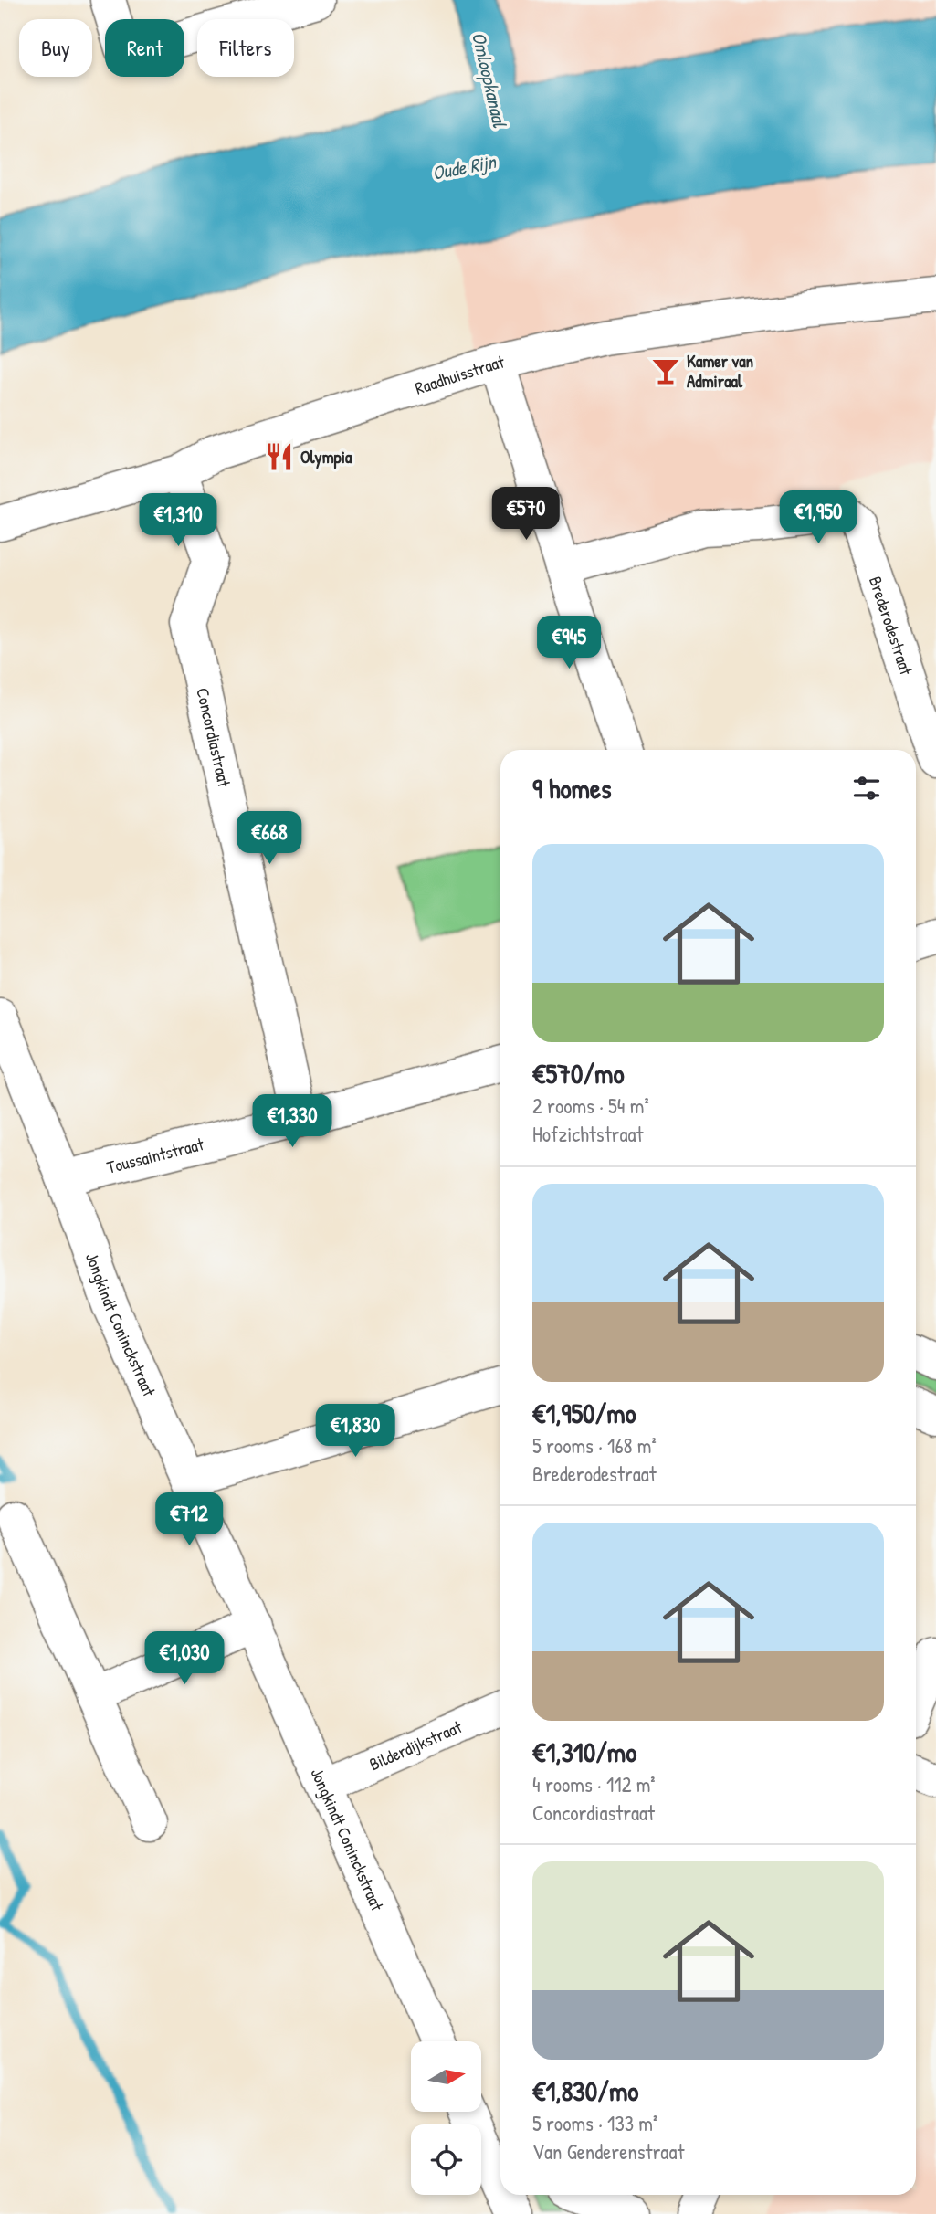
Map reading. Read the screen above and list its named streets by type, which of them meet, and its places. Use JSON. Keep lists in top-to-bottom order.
{
  "streets": {
    "street": [
      "Raadhuisstraat",
      "Brederodestraat",
      "Concordiastraat",
      "Toussaintstraat",
      "Jongkindt Coninckstraat",
      "Bilderdijkstraat"
    ]
  },
  "crossings": [
    ["Raadhuisstraat", "Concordiastraat"],
    ["Concordiastraat", "Toussaintstraat"],
    ["Toussaintstraat", "Jongkindt Coninckstraat"],
    ["Jongkindt Coninckstraat", "Bilderdijkstraat"]
  ],
  "water": ["Omloopkanaal", "Oude Rijn"],
  "places": {
    "bar": ["Kamer van Admiraal"],
    "restaurant": ["Olympia"]
  },
  "north": "right",
  "page": {
    "chip": ["Buy", "Rent", "Filters"],
    "price": [
      "€570",
      "€1,950",
      "€1,310",
      "€945",
      "€668",
      "€1,330",
      "€1,830",
      "€712",
      "€1,030"
    ],
    "heading": "9 homes",
    "list": [
      {
        "name": "€570/mo",
        "note": "2 rooms · 54 m² · Hofzichtstraat"
      },
      {
        "name": "€1,950/mo",
        "note": "5 rooms · 168 m² · Brederodestraat"
      },
      {
        "name": "€1,310/mo",
        "note": "4 rooms · 112 m² · Concordiastraat"
      },
      {
        "name": "€1,830/mo",
        "note": "5 rooms · 133 m² · Van Genderenstraat"
      }
    ]
  }
}
